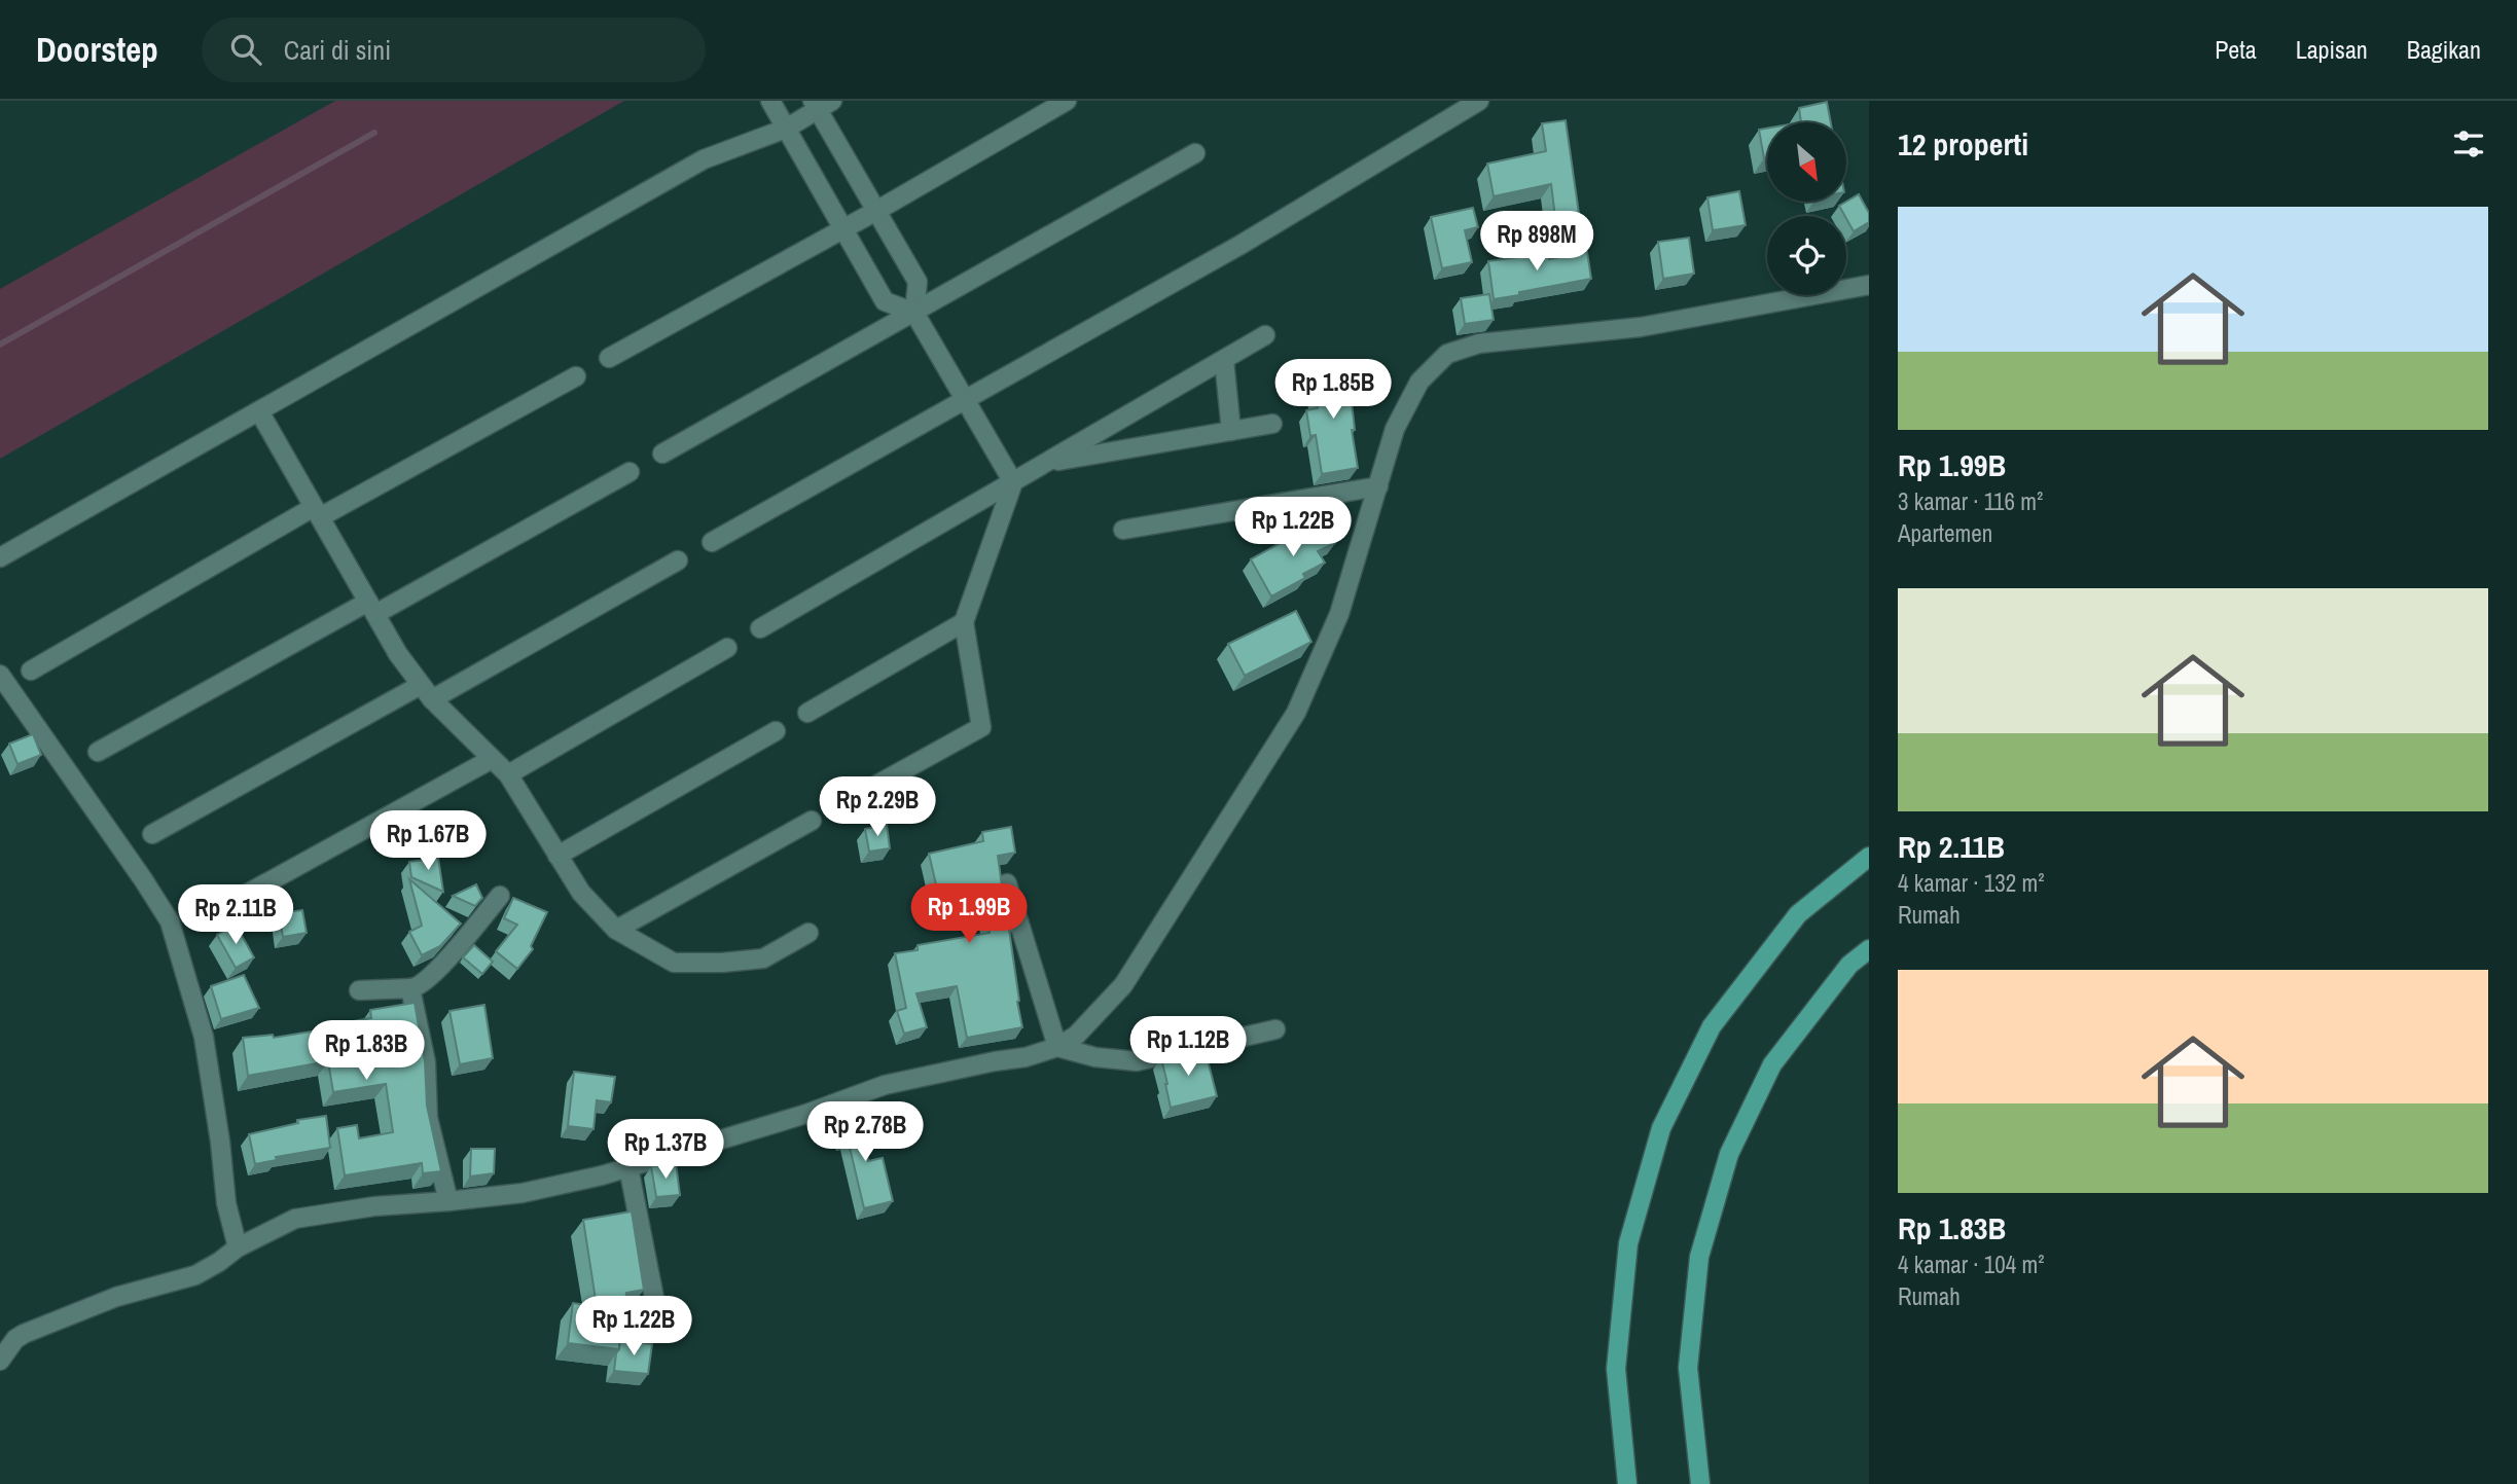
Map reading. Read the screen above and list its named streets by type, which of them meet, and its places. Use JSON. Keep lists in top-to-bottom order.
{
  "north": "bottom right",
  "page": {
    "header": "Doorstep",
    "search": "Cari di sini",
    "nav": ["Peta", "Lapisan", "Bagikan"],
    "heading": "12 properti",
    "list": [
      {
        "name": "Rp 1.99B",
        "note": "3 kamar · 116 m² · Apartemen"
      },
      {
        "name": "Rp 2.11B",
        "note": "4 kamar · 132 m² · Rumah"
      },
      {
        "name": "Rp 1.83B",
        "note": "4 kamar · 104 m² · Rumah"
      }
    ],
    "price": [
      "Rp 898M",
      "Rp 1.85B",
      "Rp 1.22B",
      "Rp 2.29B",
      "Rp 1.67B",
      "Rp 1.99B",
      "Rp 2.11B",
      "Rp 1.12B",
      "Rp 1.83B",
      "Rp 2.78B",
      "Rp 1.37B",
      "Rp 1.22B"
    ]
  }
}
